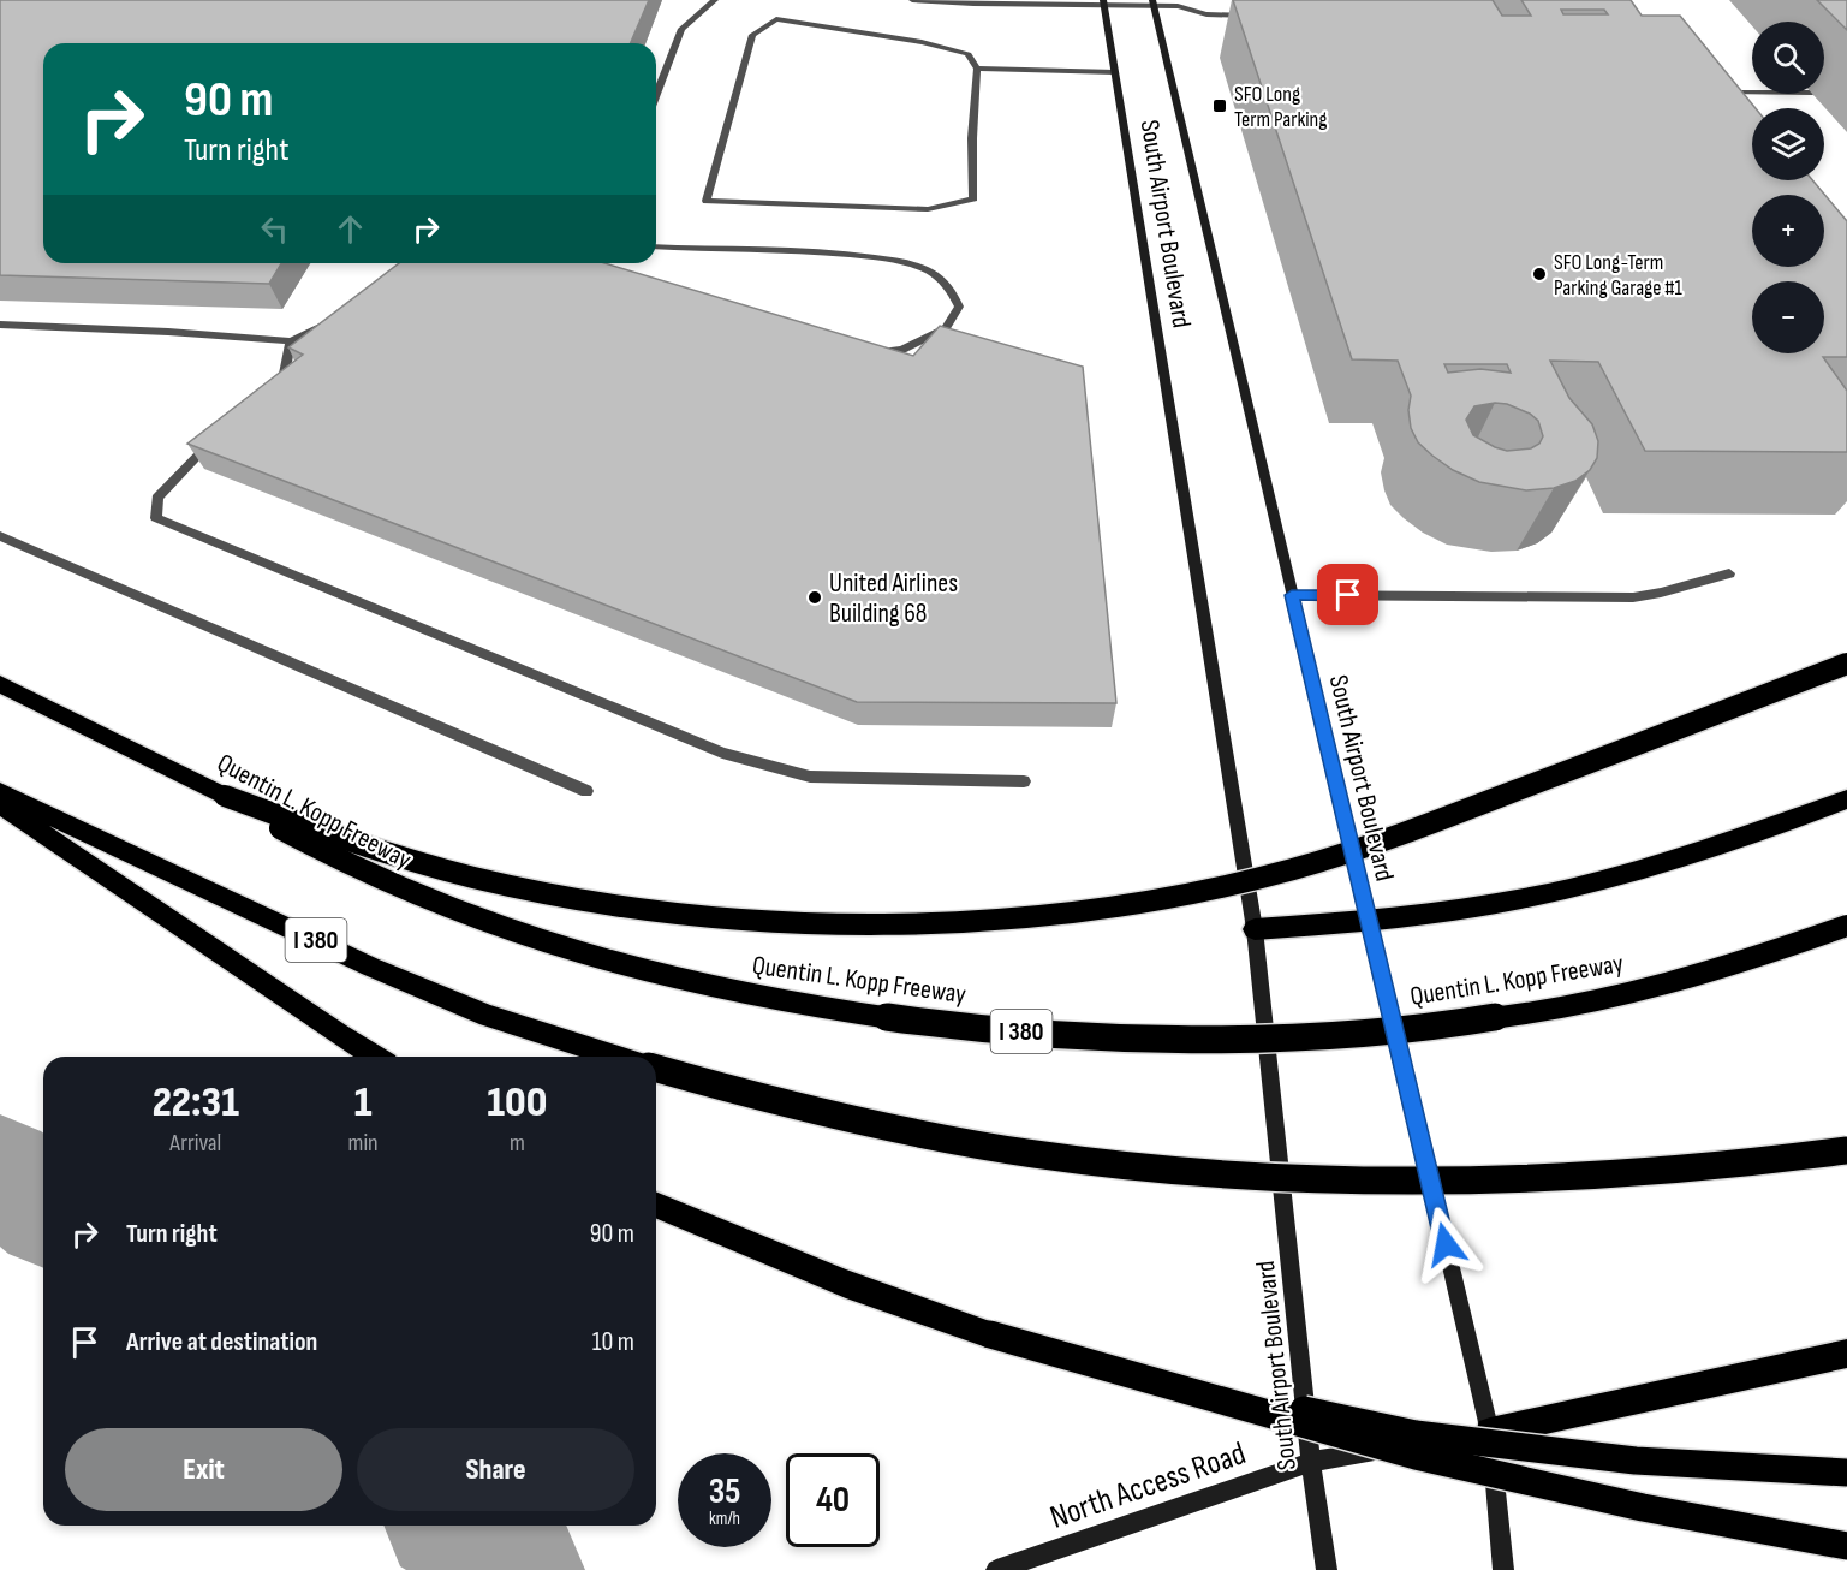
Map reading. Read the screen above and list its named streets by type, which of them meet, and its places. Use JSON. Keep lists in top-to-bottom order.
{
  "streets": {
    "highway": ["Quentin L. Kopp Freeway", "I 380"],
    "street": ["South Airport Boulevard", "North Access Road"]
  },
  "crossings": [
    ["South Airport Boulevard", "North Access Road"]
  ],
  "places": {
    "transit": ["SFO Long Term Parking"],
    "other": ["SFO Long-Term Parking Garage #1", "United Airlines Building 68"]
  },
  "page": {
    "map_buttons": ["+", "−"],
    "turn": ["90 m", "Turn right"],
    "eta": [
      "22:31",
      "Arrival",
      "1",
      "min",
      "100",
      "m"
    ],
    "list": [
      {
        "name": "Turn right",
        "value": "90 m"
      },
      {
        "name": "Arrive at destination",
        "value": "10 m"
      }
    ],
    "buttons": ["Exit", "Share"],
    "speed": "35 km/h",
    "limit": "40"
  }
}
